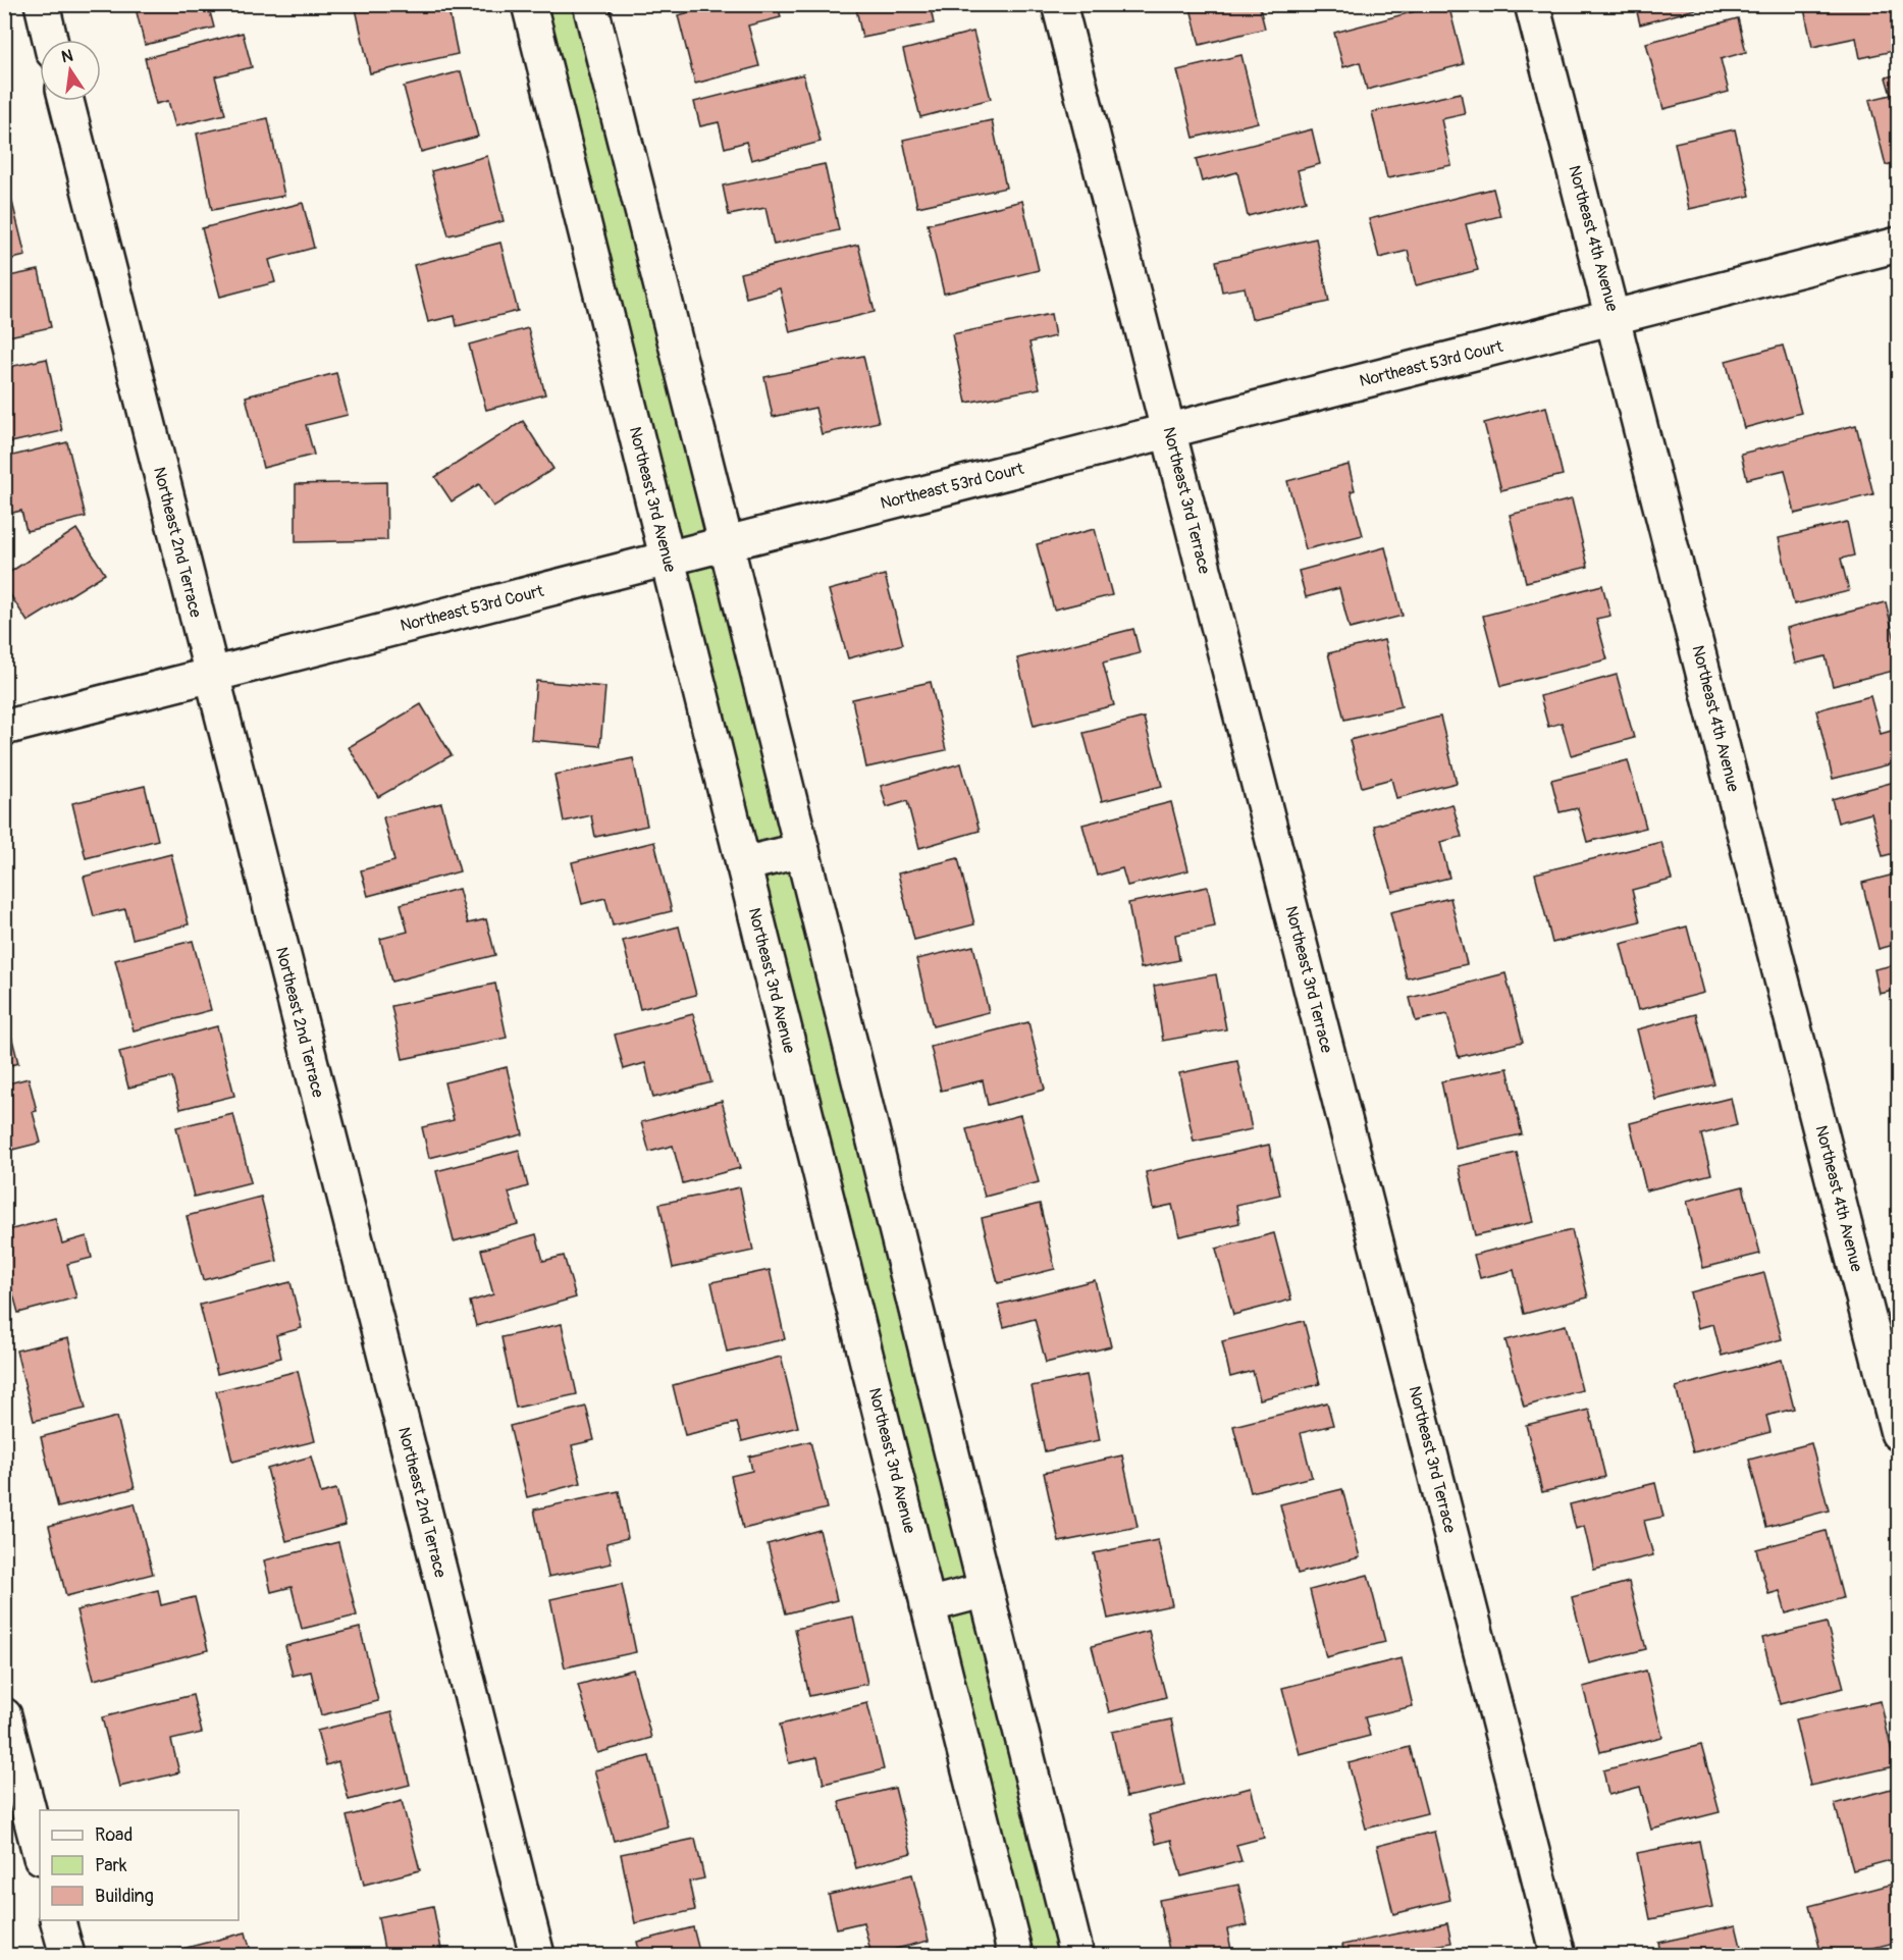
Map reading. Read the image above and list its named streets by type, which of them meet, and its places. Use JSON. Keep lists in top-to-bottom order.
{
  "streets": {
    "street": [
      "Northeast 4th Avenue",
      "Northeast 53rd Court",
      "Northeast 3rd Avenue",
      "Northeast 3rd Terrace",
      "Northeast 2nd Terrace"
    ]
  },
  "crossings": [
    ["Northeast 4th Avenue", "Northeast 53rd Court"],
    ["Northeast 53rd Court", "Northeast 3rd Avenue"],
    ["Northeast 53rd Court", "Northeast 3rd Terrace"],
    ["Northeast 53rd Court", "Northeast 2nd Terrace"]
  ],
  "legend": ["Road", "Park", "Building"],
  "north": "top"
}
